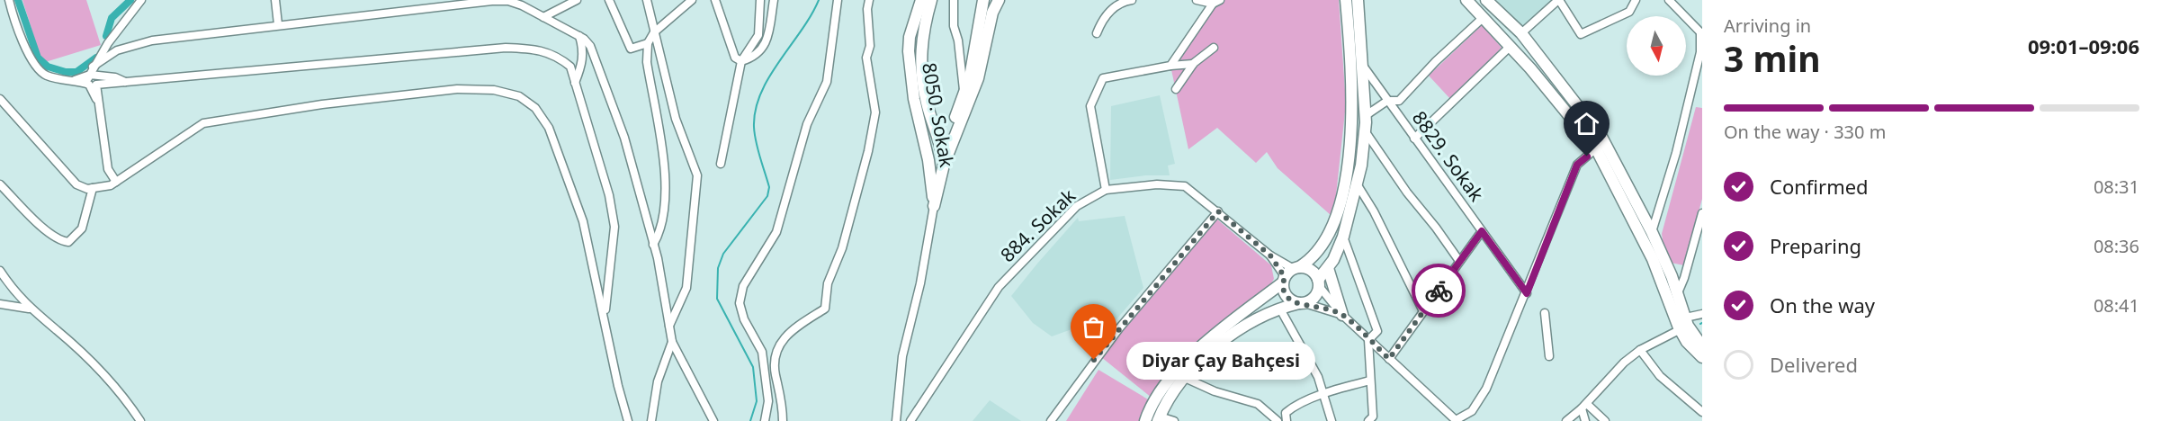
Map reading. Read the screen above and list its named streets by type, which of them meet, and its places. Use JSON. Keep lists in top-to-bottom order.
{
  "streets": {
    "street": ["8050. Sokak", "8829. Sokak", "884. Sokak"]
  },
  "places": ["Diyar Çay Bahçesi"],
  "north": "bottom",
  "page": {
    "heading": ["3 min", "Arriving in", "09:01–09:06"],
    "bar": "On the way · 330 m",
    "list": [
      ["Confirmed", "08:31"],
      ["Preparing", "08:36"],
      ["On the way", "08:41"],
      "Delivered"
    ],
    "bubble": "Diyar Çay Bahçesi"
  }
}
